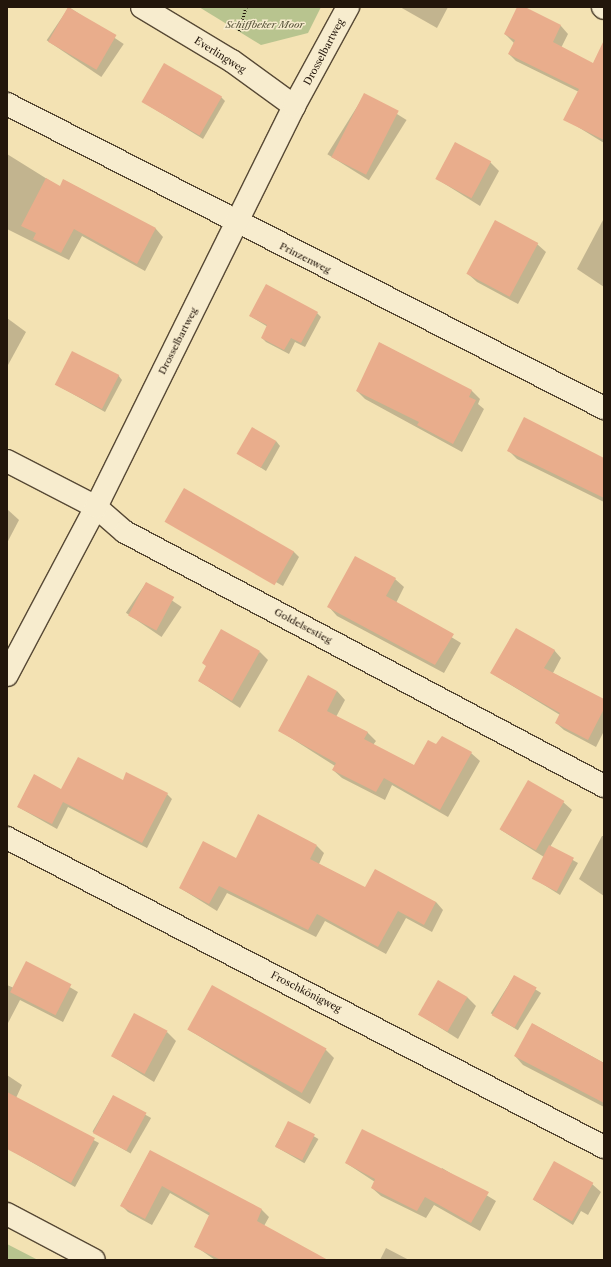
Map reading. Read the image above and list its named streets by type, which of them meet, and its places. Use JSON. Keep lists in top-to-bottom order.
{
  "streets": {
    "street": [
      "Drosselbartweg",
      "Everlingweg",
      "Prinzenweg",
      "Goldelsestieg",
      "Froschkönigweg"
    ]
  },
  "crossings": [
    ["Drosselbartweg", "Everlingweg"],
    ["Drosselbartweg", "Prinzenweg"],
    ["Drosselbartweg", "Goldelsestieg"]
  ],
  "parks": ["Schiffbeker Moor"]
}
